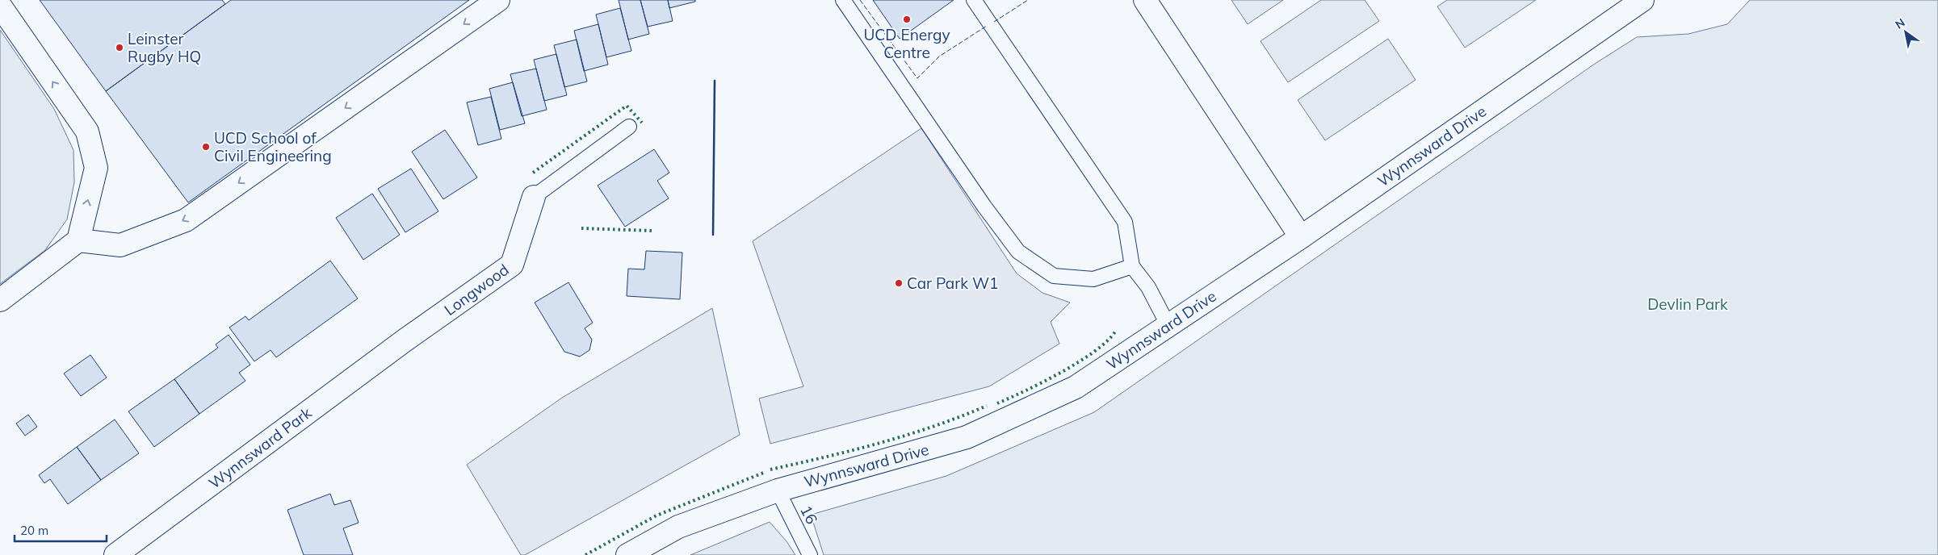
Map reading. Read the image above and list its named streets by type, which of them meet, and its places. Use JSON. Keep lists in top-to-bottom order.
{
  "streets": {
    "street": ["Wynnsward Drive", "Longwood", "Wynnsward Park"],
    "lane": ["16"]
  },
  "crossings": [
    ["Wynnsward Drive", "16"],
    ["Longwood", "Wynnsward Park"]
  ],
  "parks": ["Devlin Park"],
  "places": [
    "UCD Energy Centre",
    "Leinster Rugby HQ",
    "UCD School of Civil Engineering",
    "Car Park W1"
  ],
  "scale_bar": "20 m",
  "north": "top left"
}
